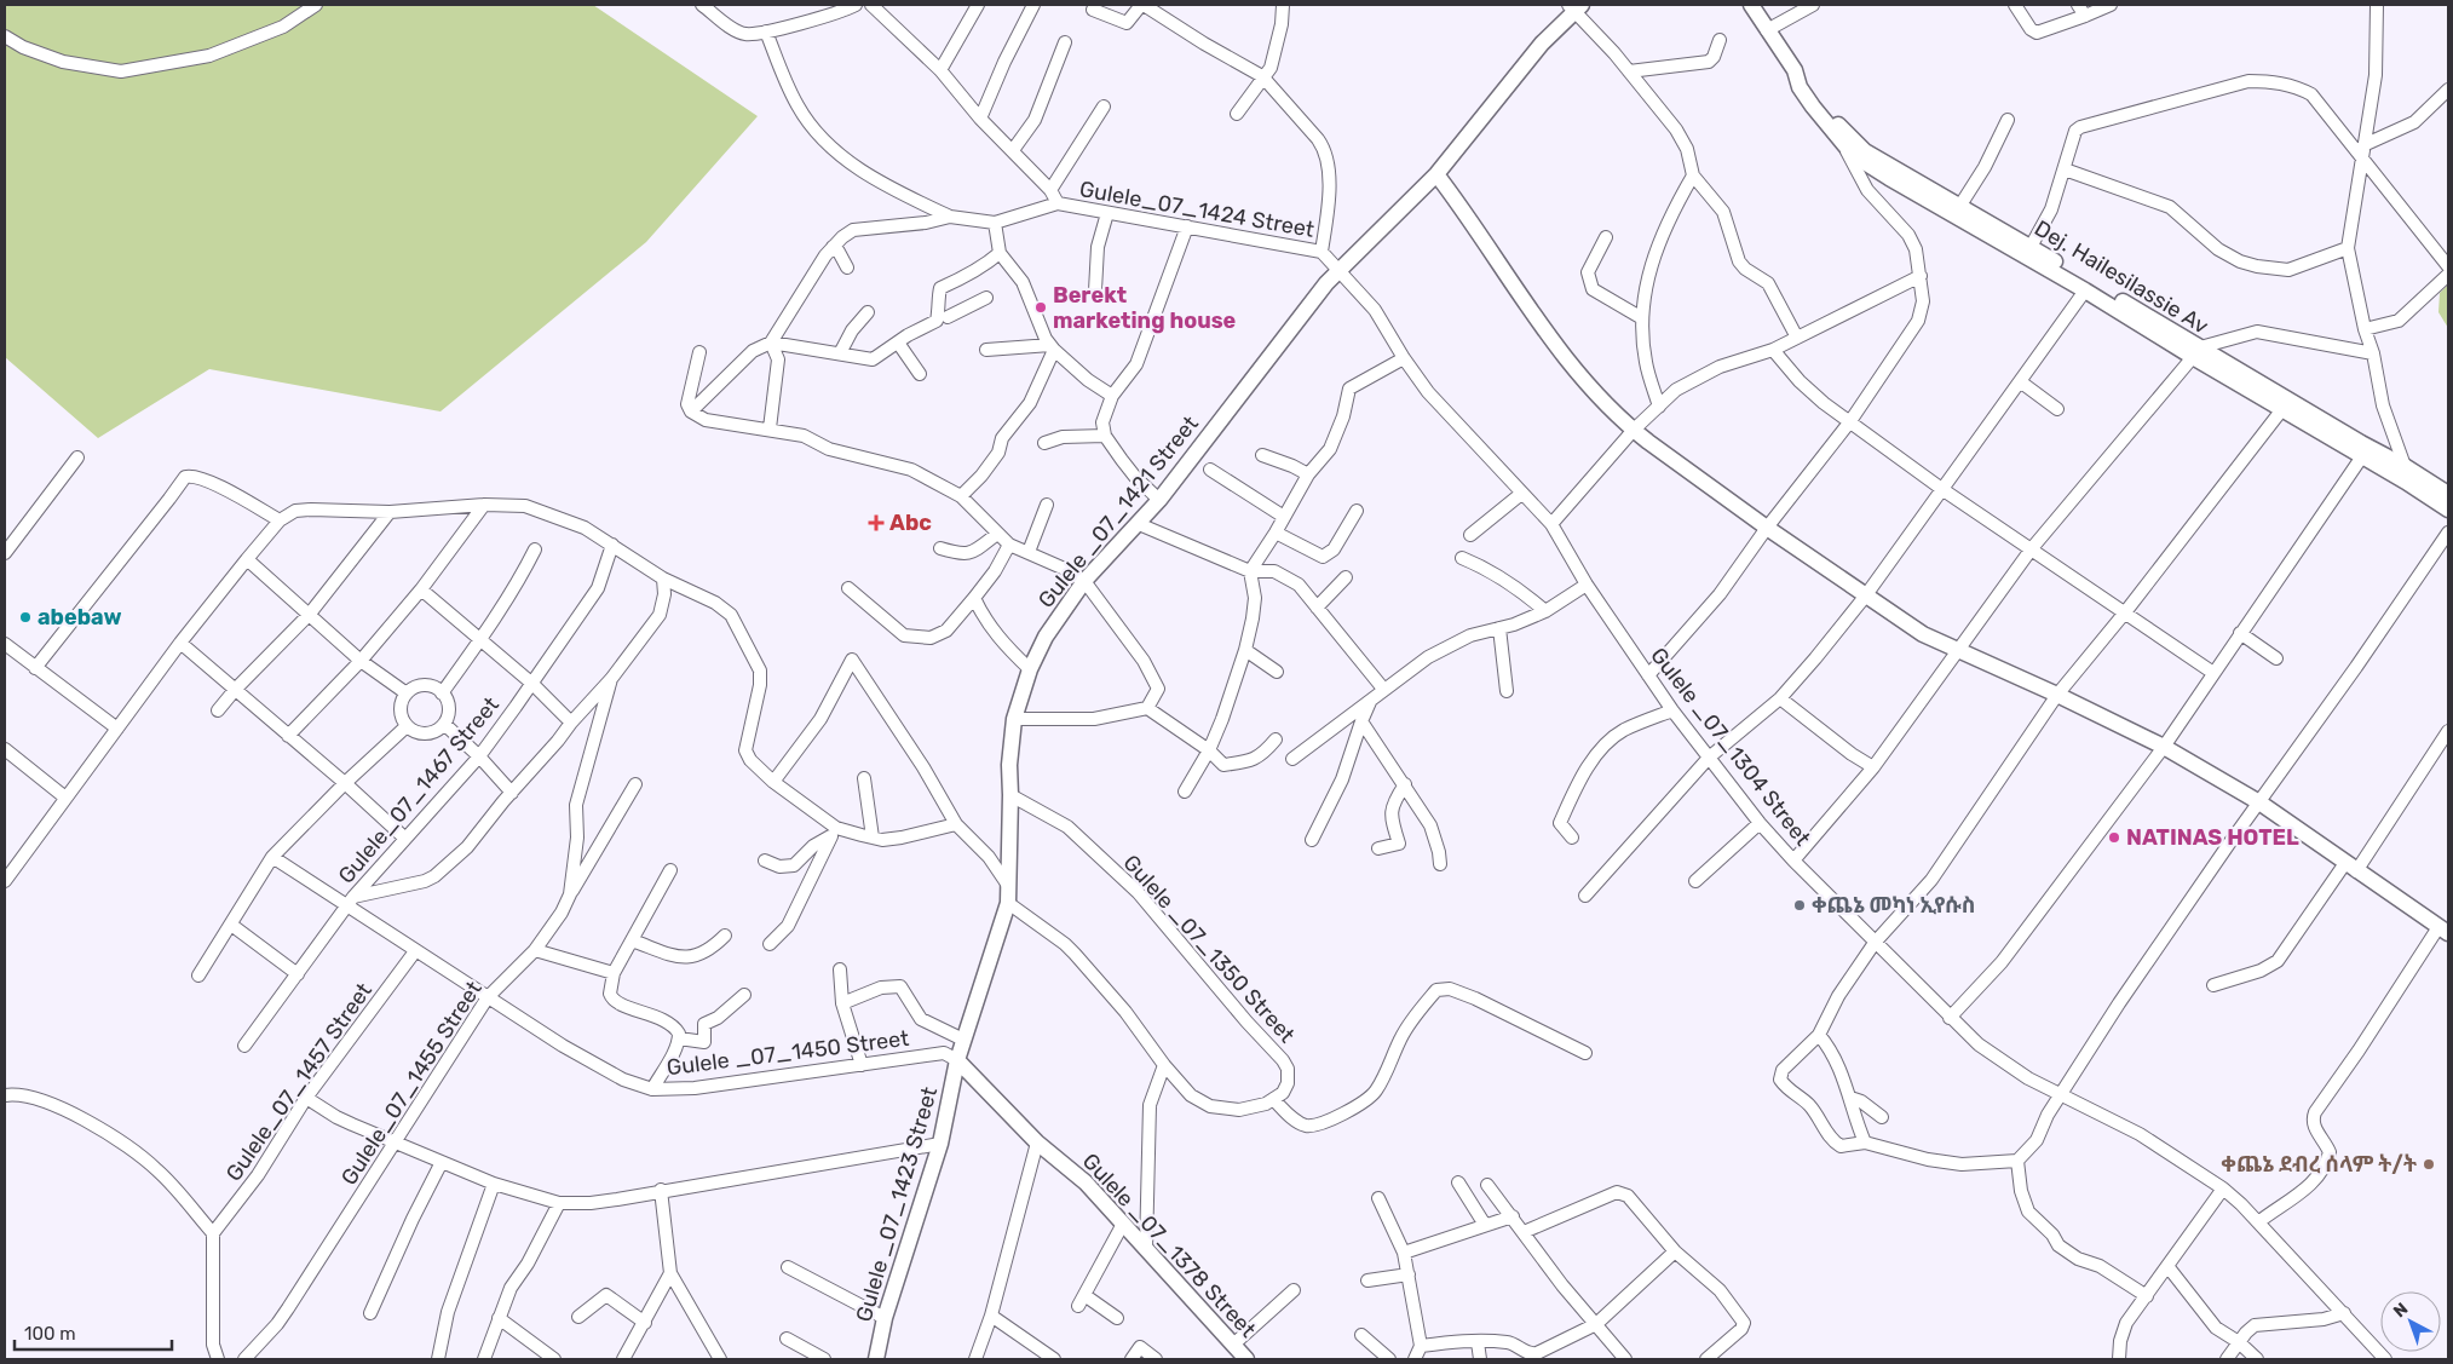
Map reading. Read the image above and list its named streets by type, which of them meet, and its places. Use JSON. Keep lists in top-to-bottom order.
{
  "streets": {
    "main road": [
      "Dej. Hailesilassie Av",
      "Gulele _07_1421 Street",
      "Gulele _07_1423 Street",
      "Gulele _07_1378 Street"
    ],
    "street": [
      "Gulele_07_1424 Street",
      "Gulele _07_1304 Street",
      "Gulele_07_1467 Street",
      "Gulele _07_1350 Street",
      "Gulele _07_1450 Street",
      "Gulele_07_1457 Street",
      "Gulele_07_1455 Street"
    ]
  },
  "crossings": [
    ["Gulele_07_1424 Street", "Gulele _07_1421 Street"],
    ["Gulele_07_1424 Street", "Gulele _07_1304 Street"],
    ["Gulele _07_1421 Street", "Gulele _07_1304 Street"],
    ["Gulele _07_1421 Street", "Gulele _07_1350 Street"],
    ["Gulele _07_1421 Street", "Gulele _07_1450 Street"],
    ["Gulele _07_1421 Street", "Gulele _07_1423 Street"],
    ["Gulele _07_1421 Street", "Gulele _07_1378 Street"],
    ["Gulele_07_1467 Street", "Gulele _07_1450 Street"],
    ["Gulele _07_1450 Street", "Gulele_07_1457 Street"],
    ["Gulele _07_1450 Street", "Gulele_07_1455 Street"],
    ["Gulele _07_1450 Street", "Gulele _07_1423 Street"],
    ["Gulele _07_1450 Street", "Gulele _07_1378 Street"],
    ["Gulele _07_1423 Street", "Gulele _07_1378 Street"]
  ],
  "places": {
    "other": [
      "Berekt marketing house",
      "abebaw",
      "NATINAS HOTEL",
      "ቀጨኔ መካነ ኢየሱስ",
      "ቀጨኔ ደብረ ሰላም ት/ት"
    ],
    "health": ["Abc"]
  },
  "scale_bar": "100 m",
  "north": "top left"
}
